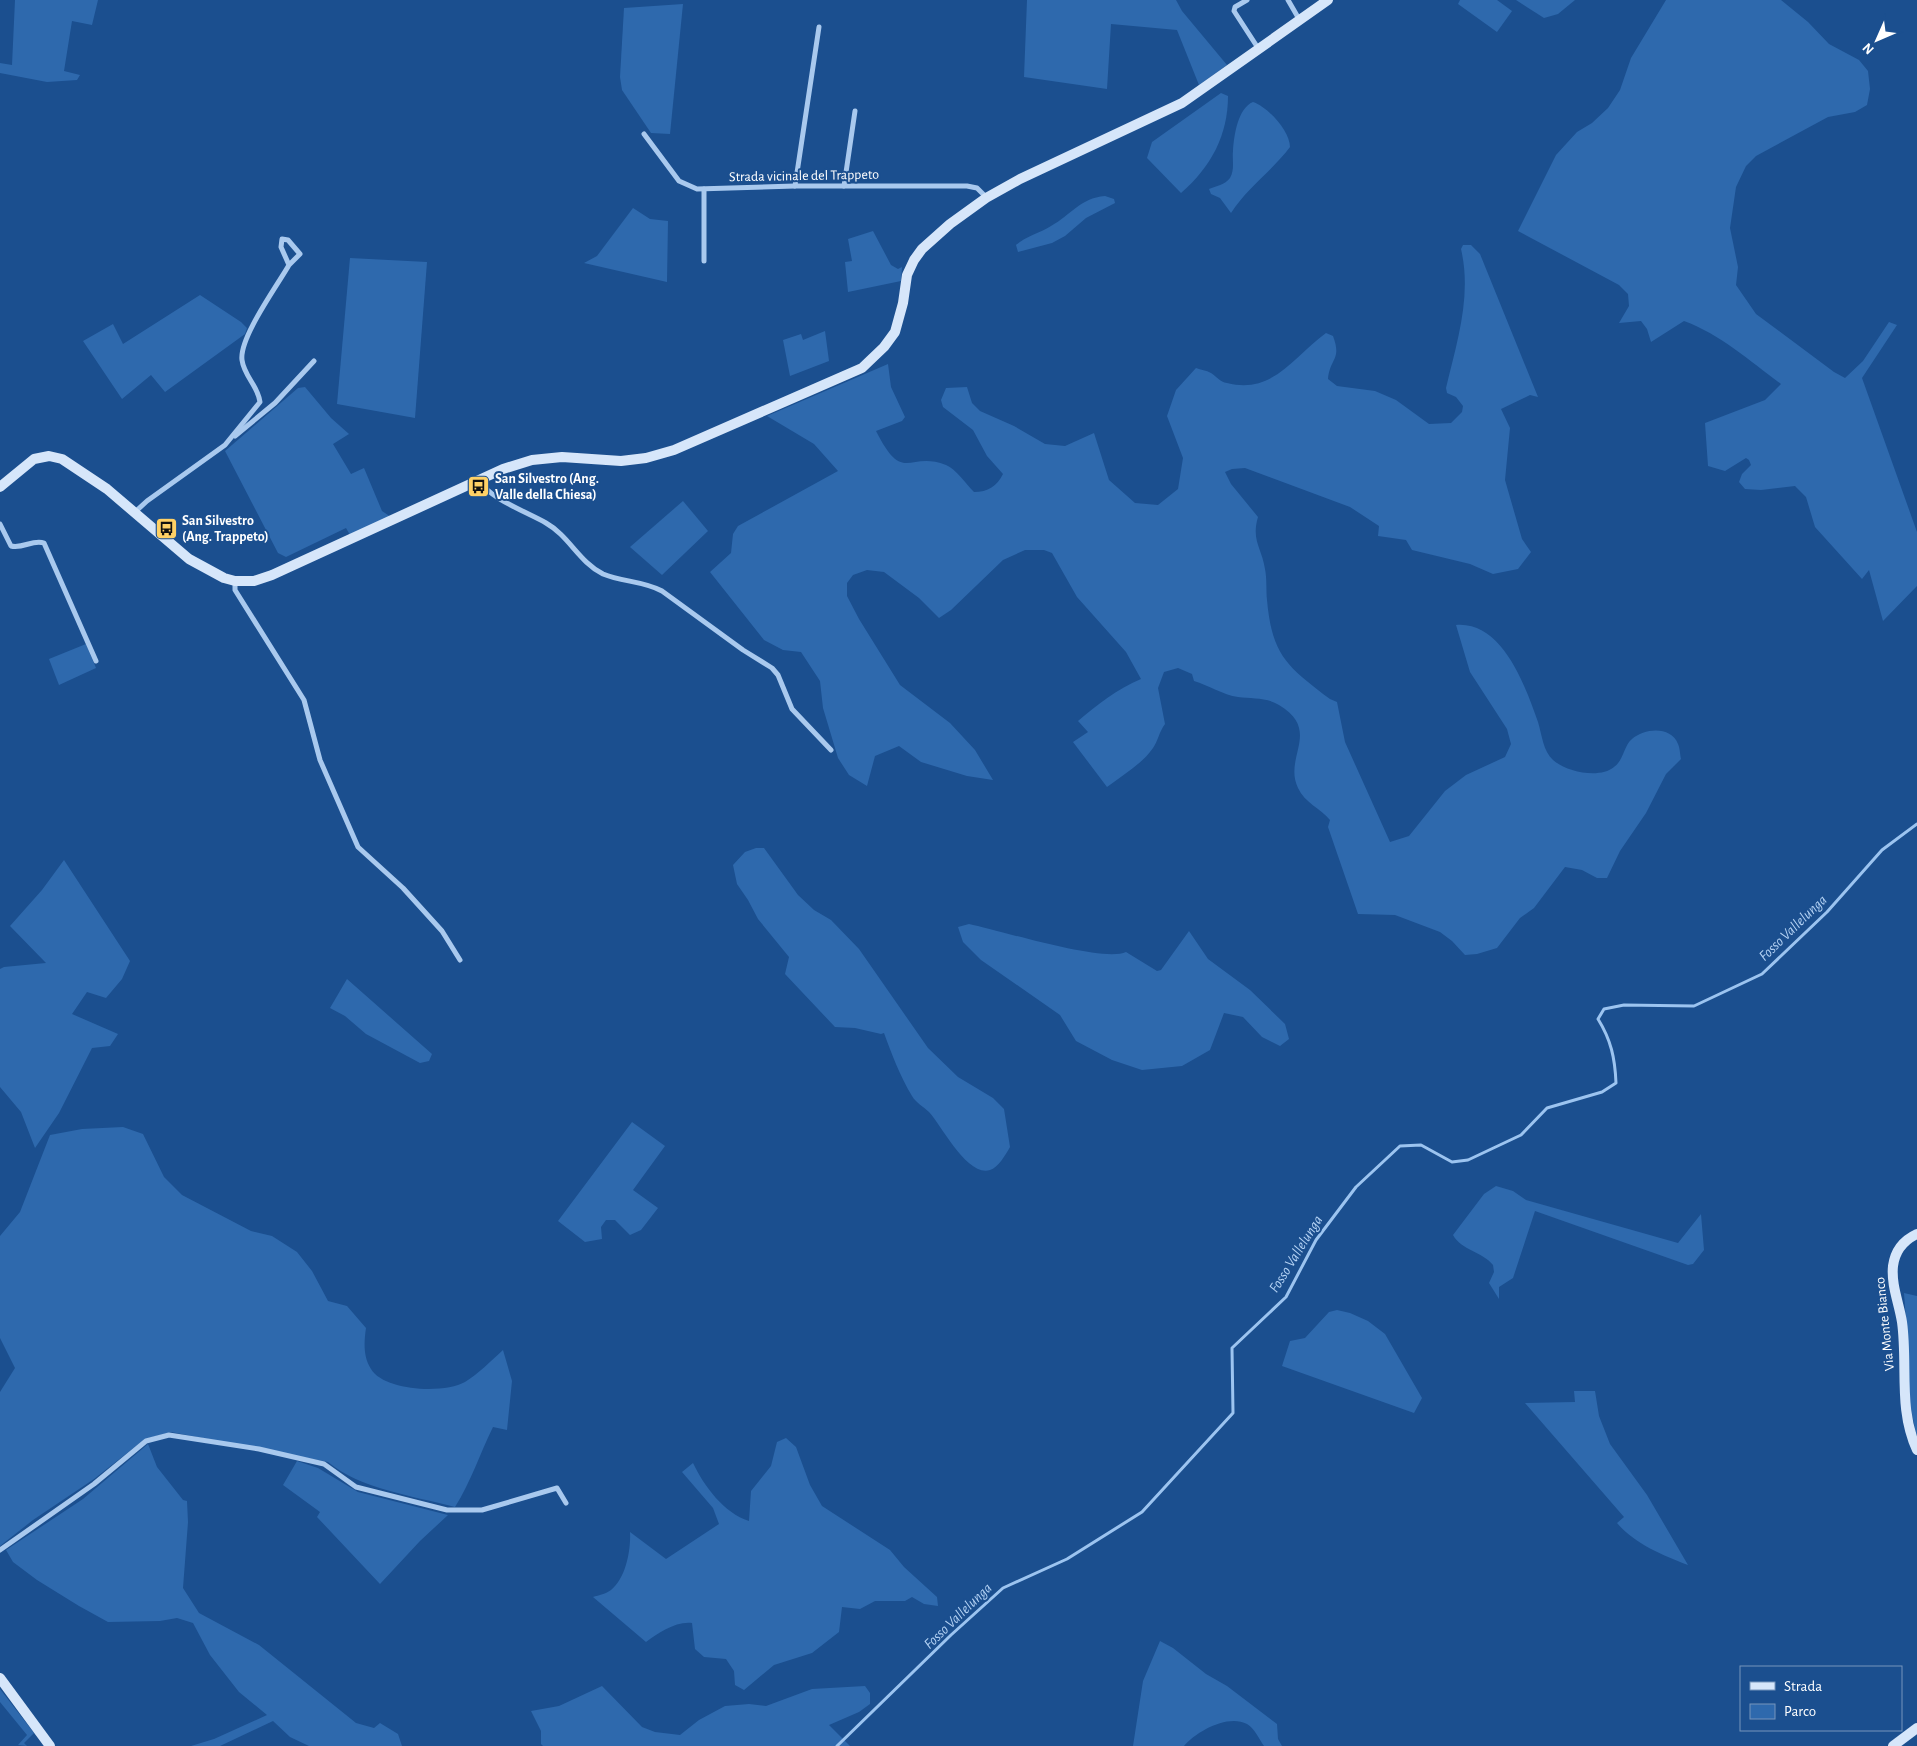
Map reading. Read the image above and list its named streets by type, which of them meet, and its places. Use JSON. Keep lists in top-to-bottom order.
{
  "streets": {
    "street": ["Strada vicinale del Trappeto", "Via Monte Bianco"]
  },
  "water": ["Fosso Vallelunga"],
  "places": {
    "bus stop": ["San Silvestro (Ang. Valle della Chiesa)", "San Silvestro (Ang. Trappeto)"]
  },
  "legend": ["Strada", "Parco"],
  "north": "bottom left"
}
